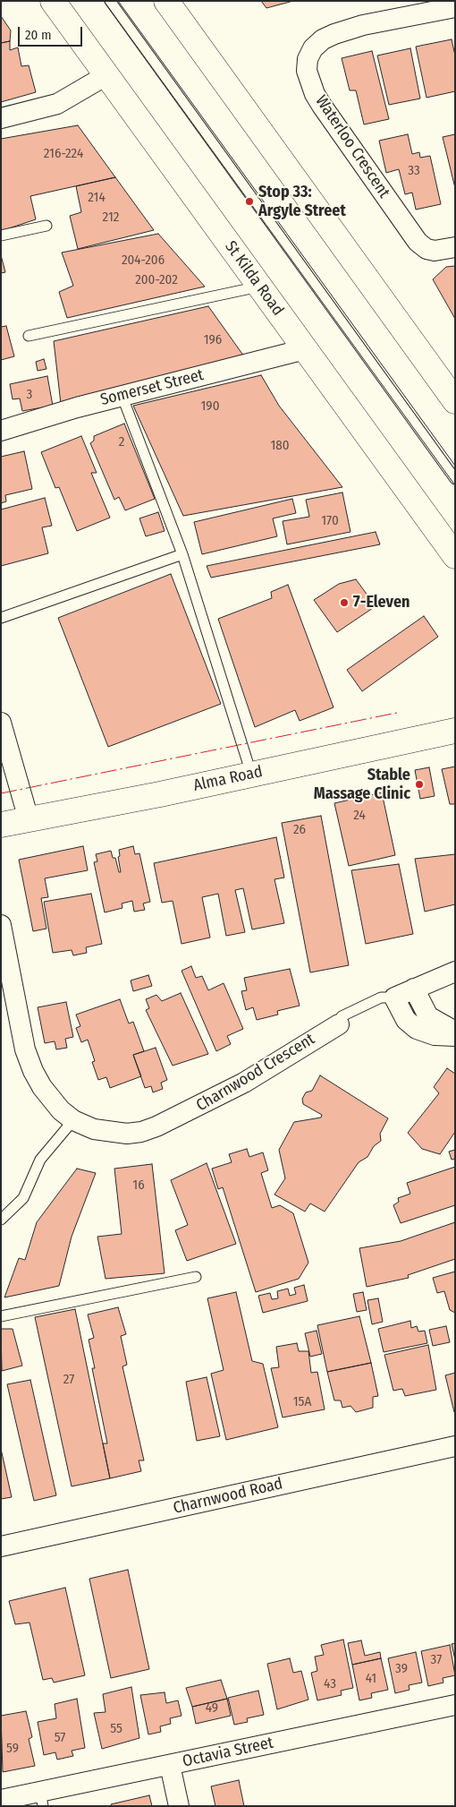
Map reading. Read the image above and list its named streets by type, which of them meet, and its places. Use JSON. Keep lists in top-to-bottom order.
{
  "streets": {
    "main road": ["St Kilda Road", "Alma Road"],
    "street": [
      "Waterloo Crescent",
      "Somerset Street",
      "Charnwood Crescent",
      "Charnwood Road",
      "Octavia Street"
    ]
  },
  "crossings": [
    ["St Kilda Road", "Somerset Street"]
  ],
  "places": ["Stop 33: Argyle Street", "7-Eleven", "Stable Massage Clinic"],
  "house_numbers": [
    "216-224",
    "33",
    "214",
    "212",
    "204-206",
    "200-202",
    "196",
    "3",
    "190",
    "2",
    "180",
    "170",
    "24",
    "26",
    "16",
    "27",
    "15A",
    "37",
    "39",
    "41",
    "43",
    "49",
    "55",
    "57",
    "59"
  ],
  "scale_bar": "20 m"
}
